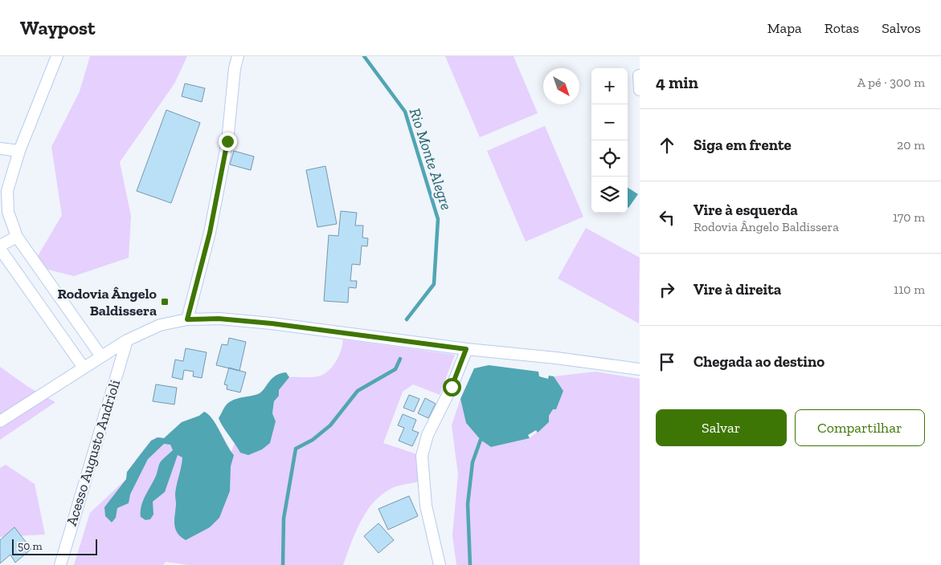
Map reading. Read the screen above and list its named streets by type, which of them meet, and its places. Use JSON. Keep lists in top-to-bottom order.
{
  "streets": {
    "street": ["Acesso Augusto Andrioli"]
  },
  "water": ["Rio Monte Alegre"],
  "places": {
    "transit": ["Rodovia Ângelo Baldissera"]
  },
  "scale_bar": "50 m",
  "north": "bottom right",
  "page": {
    "header": "Waypost",
    "nav": ["Mapa", "Rotas", "Salvos"],
    "heading": ["4 min", "A pé · 300 m"],
    "map_buttons": ["+", "−"],
    "list": [
      ["Siga em frente", "20 m"],
      ["Vire à esquerda", "Rodovia Ângelo Baldissera", "170 m"],
      ["Vire à direita", "110 m"],
      "Chegada ao destino"
    ],
    "buttons": ["Salvar", "Compartilhar"],
    "scale": "50 m"
  }
}
